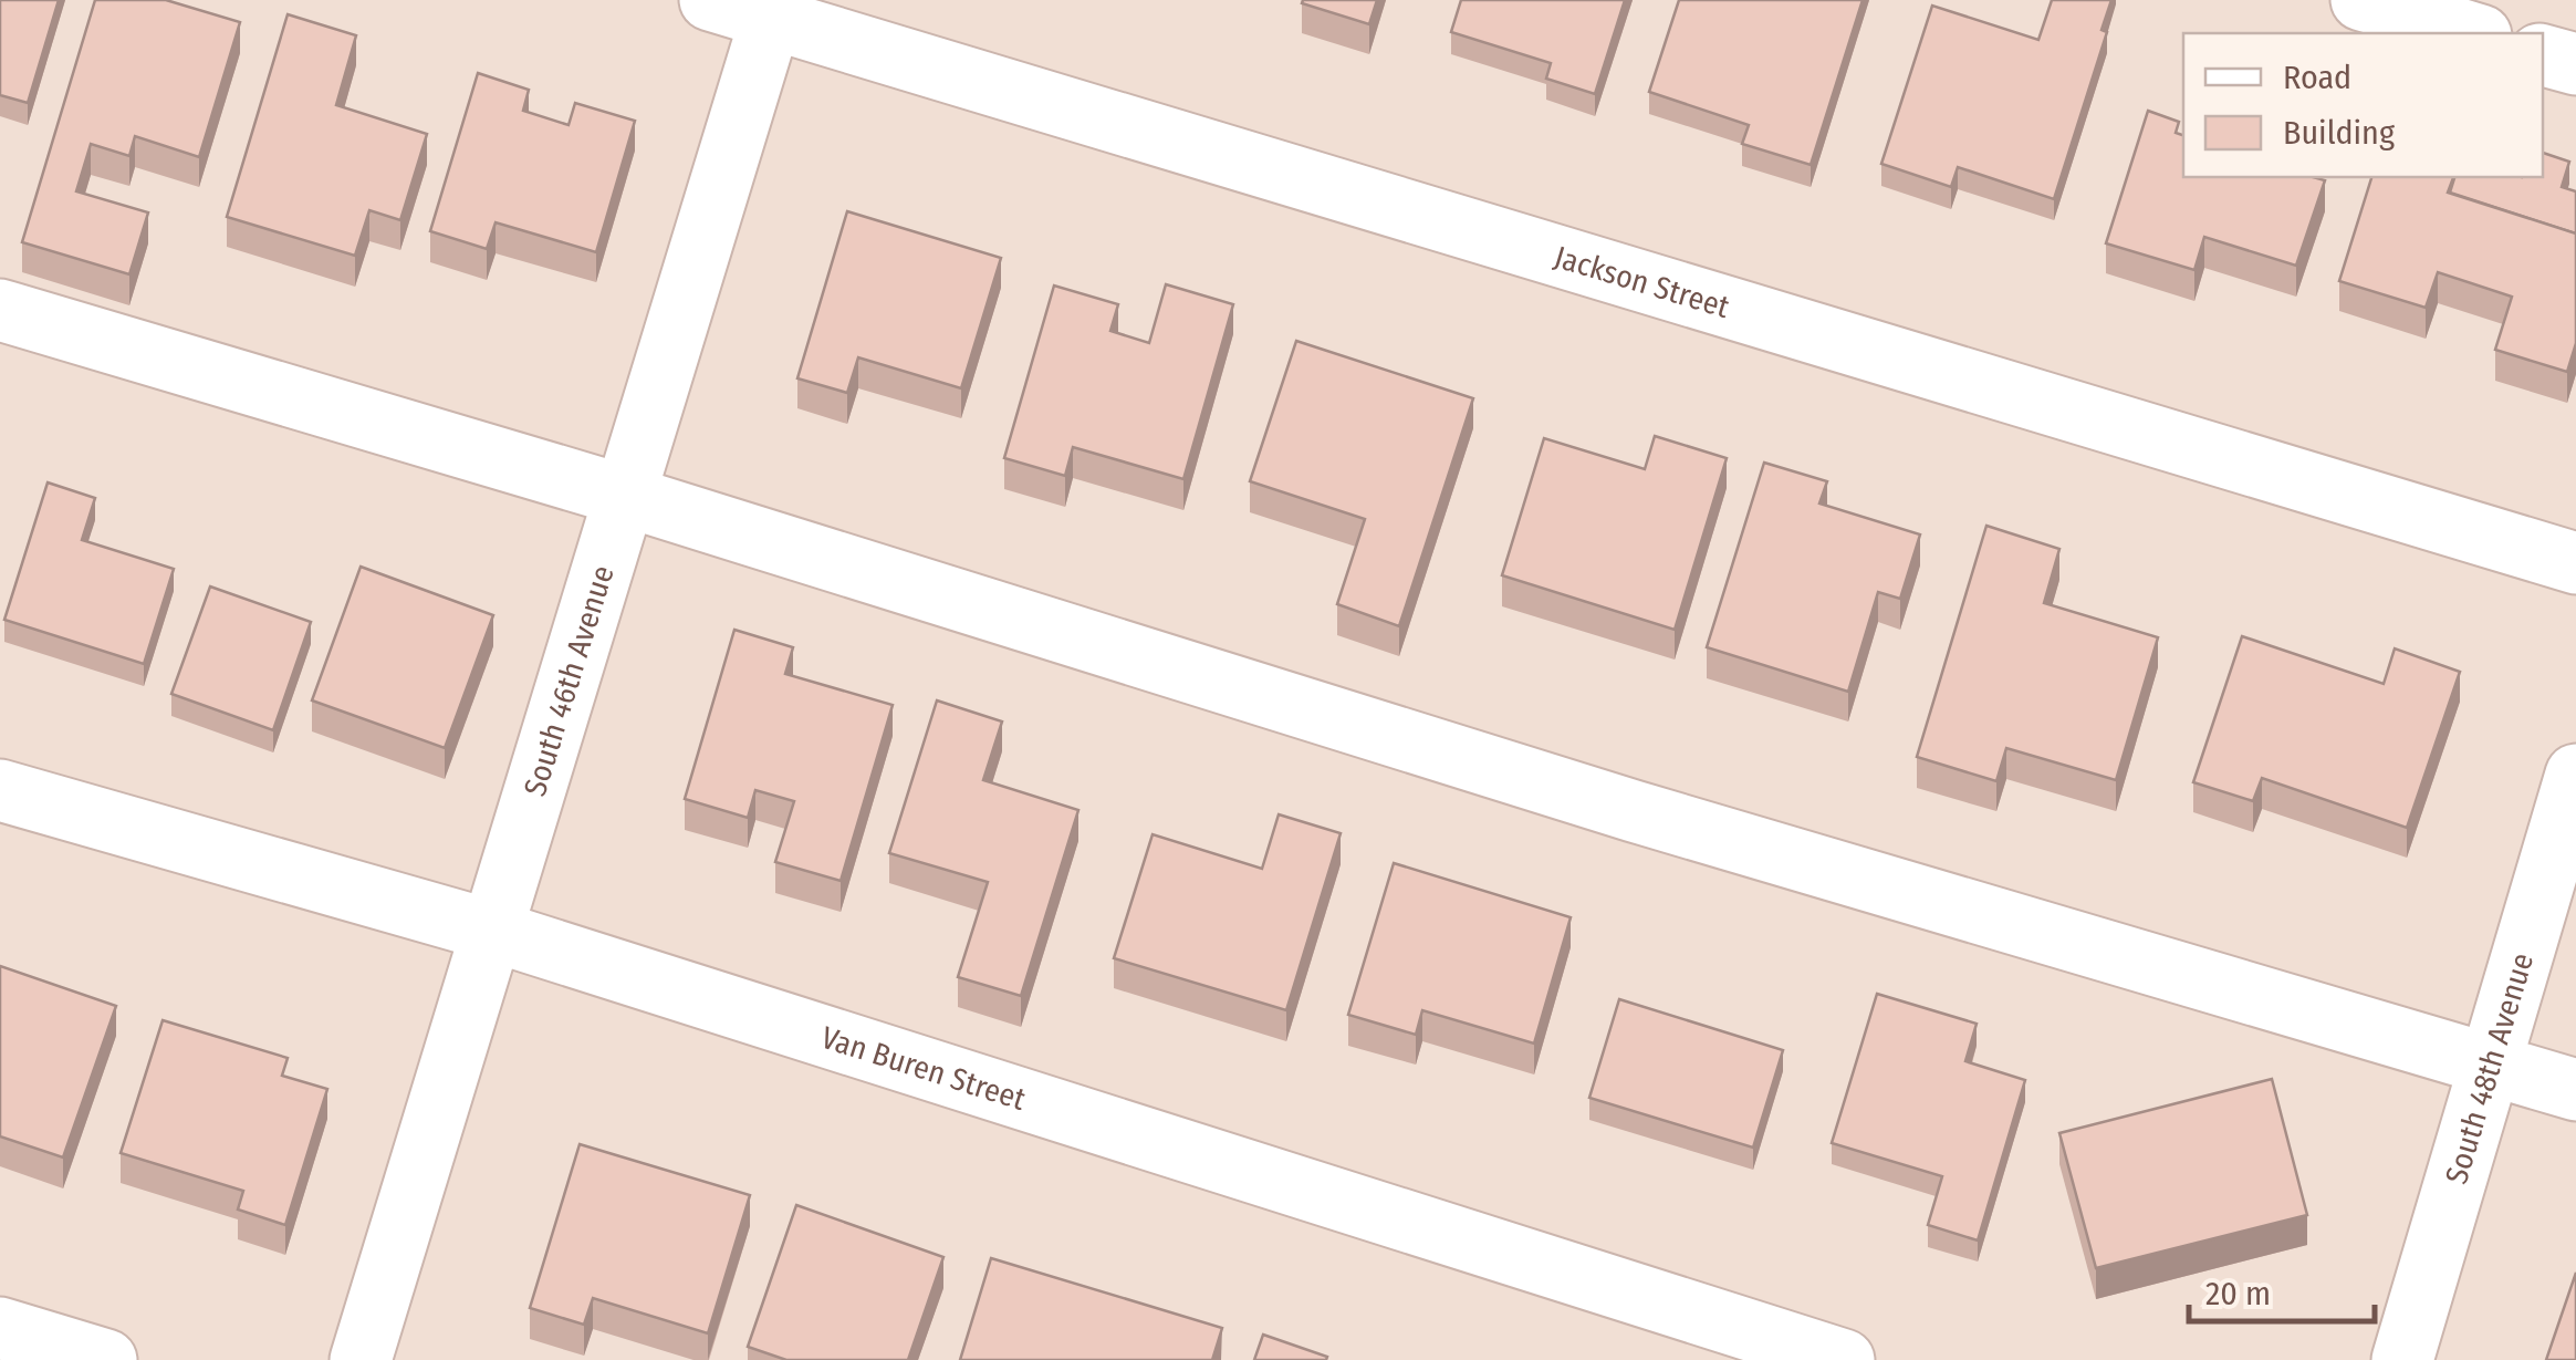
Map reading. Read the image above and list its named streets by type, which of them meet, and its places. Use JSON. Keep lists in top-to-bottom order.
{
  "streets": {
    "street": [
      "Jackson Street",
      "South 46th Avenue",
      "Van Buren Street",
      "South 48th Avenue"
    ]
  },
  "crossings": [
    ["Jackson Street", "South 46th Avenue"],
    ["South 46th Avenue", "Van Buren Street"]
  ],
  "legend": ["Road", "Building"],
  "scale_bar": "20 m"
}
